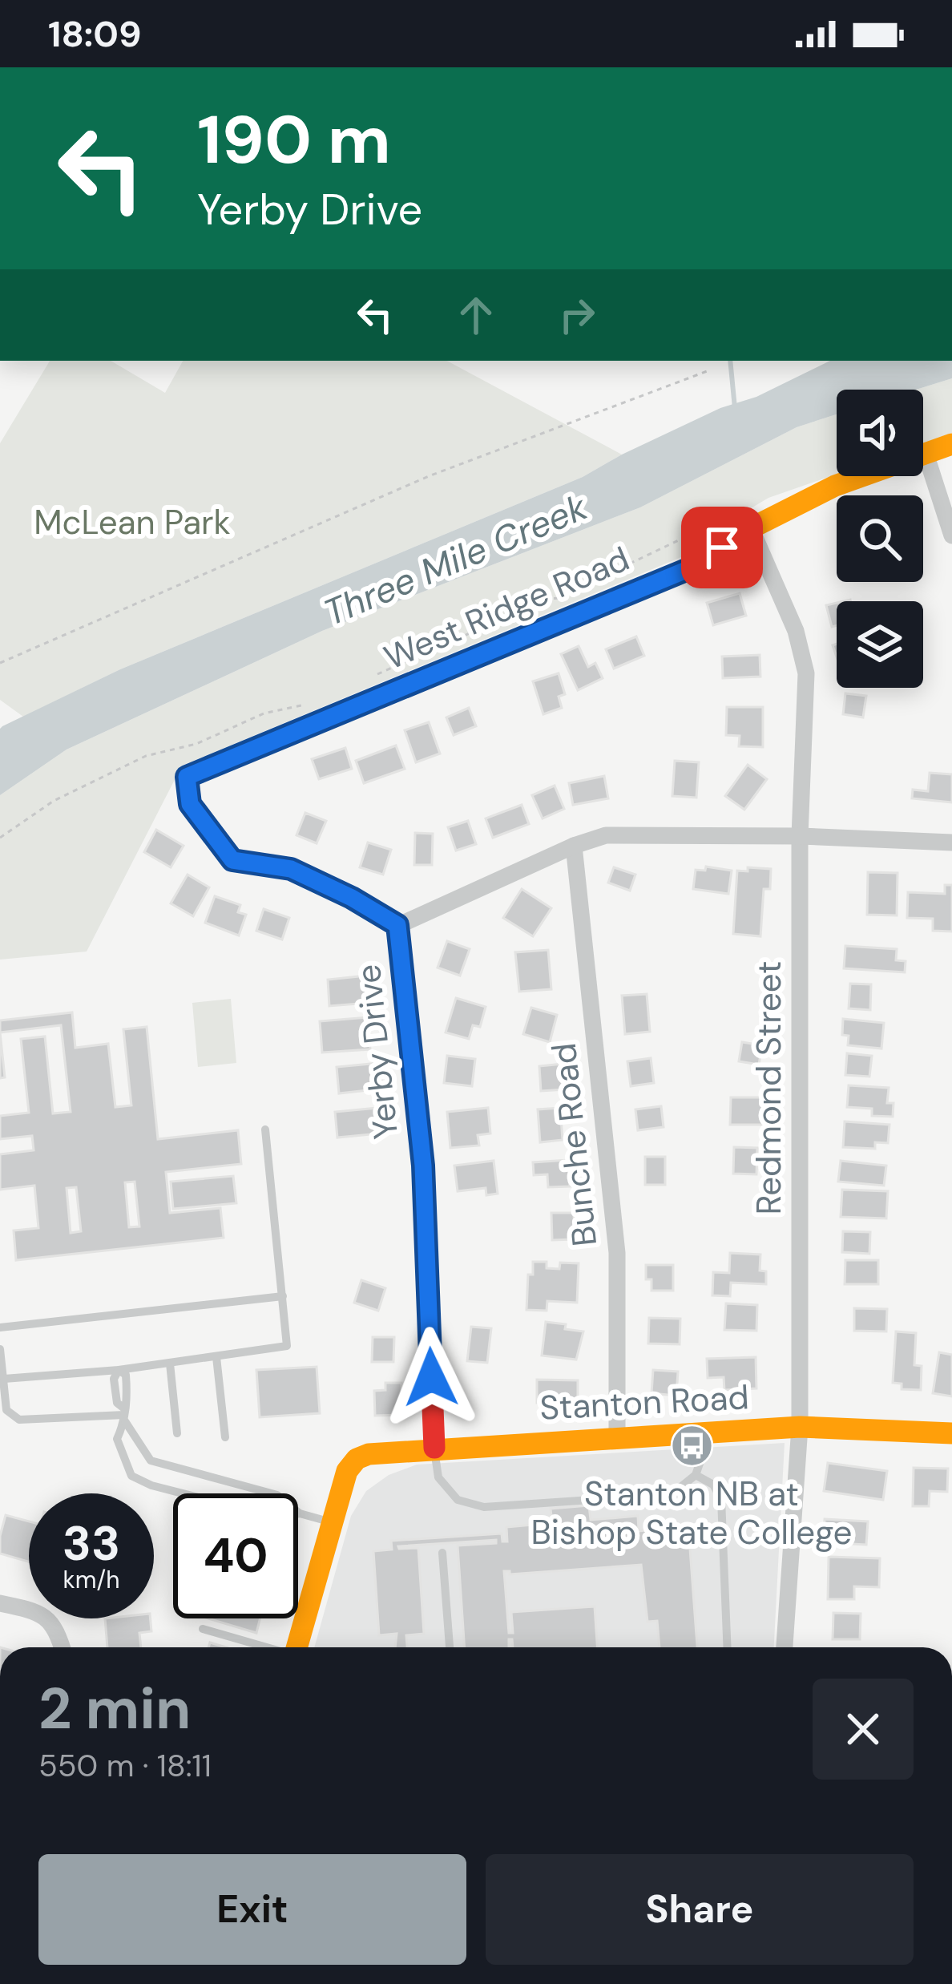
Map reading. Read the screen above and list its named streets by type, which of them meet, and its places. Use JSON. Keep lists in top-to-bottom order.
{
  "streets": {
    "street": [
      "West Ridge Road",
      "Yerby Drive",
      "Redmond Street",
      "Bunche Road",
      "Stanton Road"
    ]
  },
  "crossings": [
    ["West Ridge Road", "Yerby Drive"],
    ["West Ridge Road", "Redmond Street"],
    ["Yerby Drive", "Stanton Road"],
    ["Redmond Street", "Stanton Road"],
    ["Bunche Road", "Stanton Road"]
  ],
  "water": ["Three Mile Creek"],
  "parks": ["McLean Park"],
  "places": {
    "bus stop": ["Stanton NB at Bishop State College"]
  },
  "page": {
    "status": "18:09",
    "turn": ["190 m", "Yerby Drive"],
    "speed": "33 km/h",
    "limit": "40",
    "heading": ["2 min", "550 m · 18:11"],
    "buttons": ["Exit", "Share"]
  }
}
